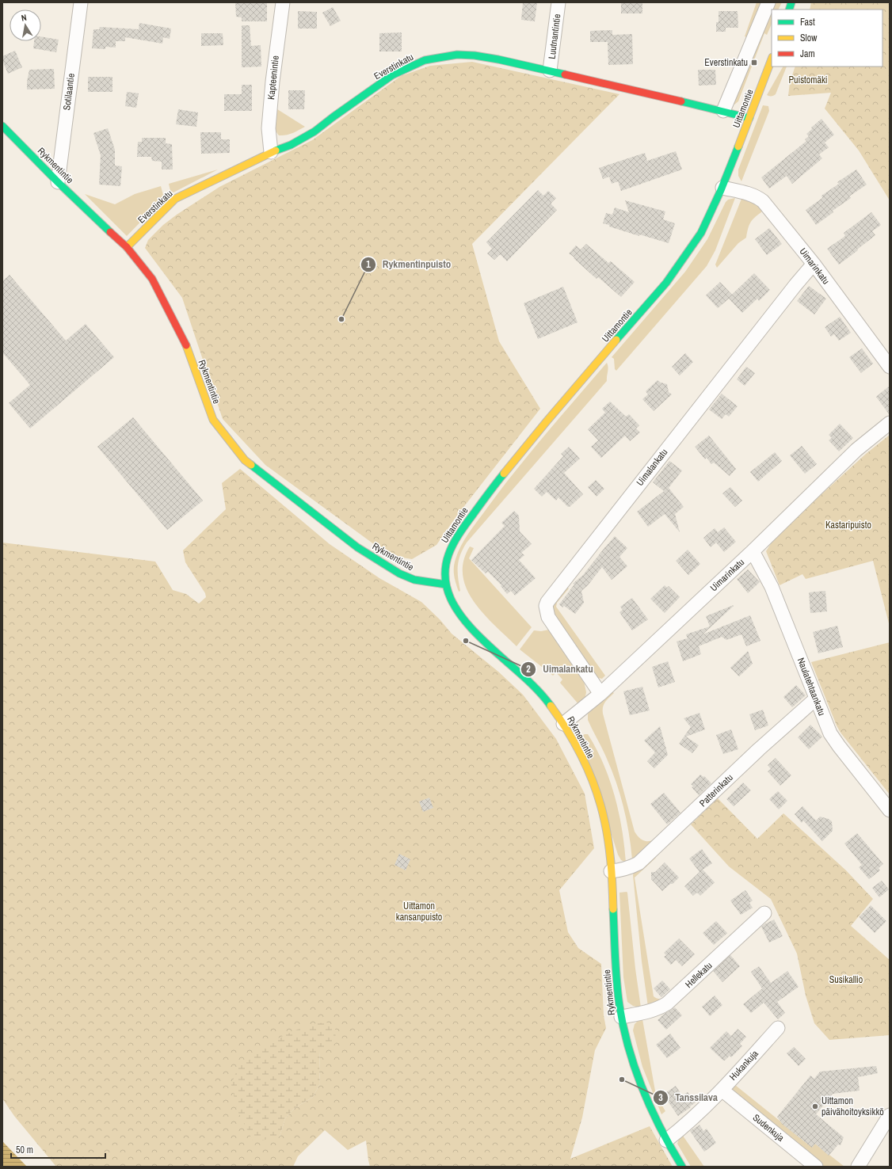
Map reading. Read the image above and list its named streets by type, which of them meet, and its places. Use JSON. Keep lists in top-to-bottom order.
{
  "streets": {
    "street": [
      "Luutnantintie",
      "Everstinkatu",
      "Kapteenintie",
      "Sotilaantie",
      "Uittamontie",
      "Rykmentintie",
      "Uimarinkatu",
      "Uimalankatu",
      "Naulatehtaankatu",
      "Patterinkatu",
      "Hellekatu",
      "Hukankuja",
      "Sudenkuja"
    ]
  },
  "crossings": [
    ["Luutnantintie", "Everstinkatu"],
    ["Everstinkatu", "Kapteenintie"],
    ["Everstinkatu", "Uittamontie"],
    ["Everstinkatu", "Rykmentintie"],
    ["Sotilaantie", "Rykmentintie"],
    ["Uittamontie", "Rykmentintie"],
    ["Uittamontie", "Uimarinkatu"],
    ["Rykmentintie", "Uimarinkatu"],
    ["Rykmentintie", "Patterinkatu"],
    ["Rykmentintie", "Hellekatu"],
    ["Rykmentintie", "Hukankuja"],
    ["Uimarinkatu", "Uimalankatu"],
    ["Uimarinkatu", "Naulatehtaankatu"],
    ["Naulatehtaankatu", "Patterinkatu"],
    ["Hukankuja", "Sudenkuja"]
  ],
  "parks": [
    "Puistomäki",
    "Kastaripuisto",
    "Uittamon kansanpuisto",
    "Susikallio"
  ],
  "places": {
    "transit": ["Everstinkatu"],
    "other": [
      "Rykmentinpuisto",
      "Uimalankatu",
      "Tanssilava",
      "Uittamon päivähoitoyksikkö"
    ]
  },
  "legend": ["Fast", "Slow", "Jam"],
  "scale_bar": "50 m",
  "north": "top"
}
